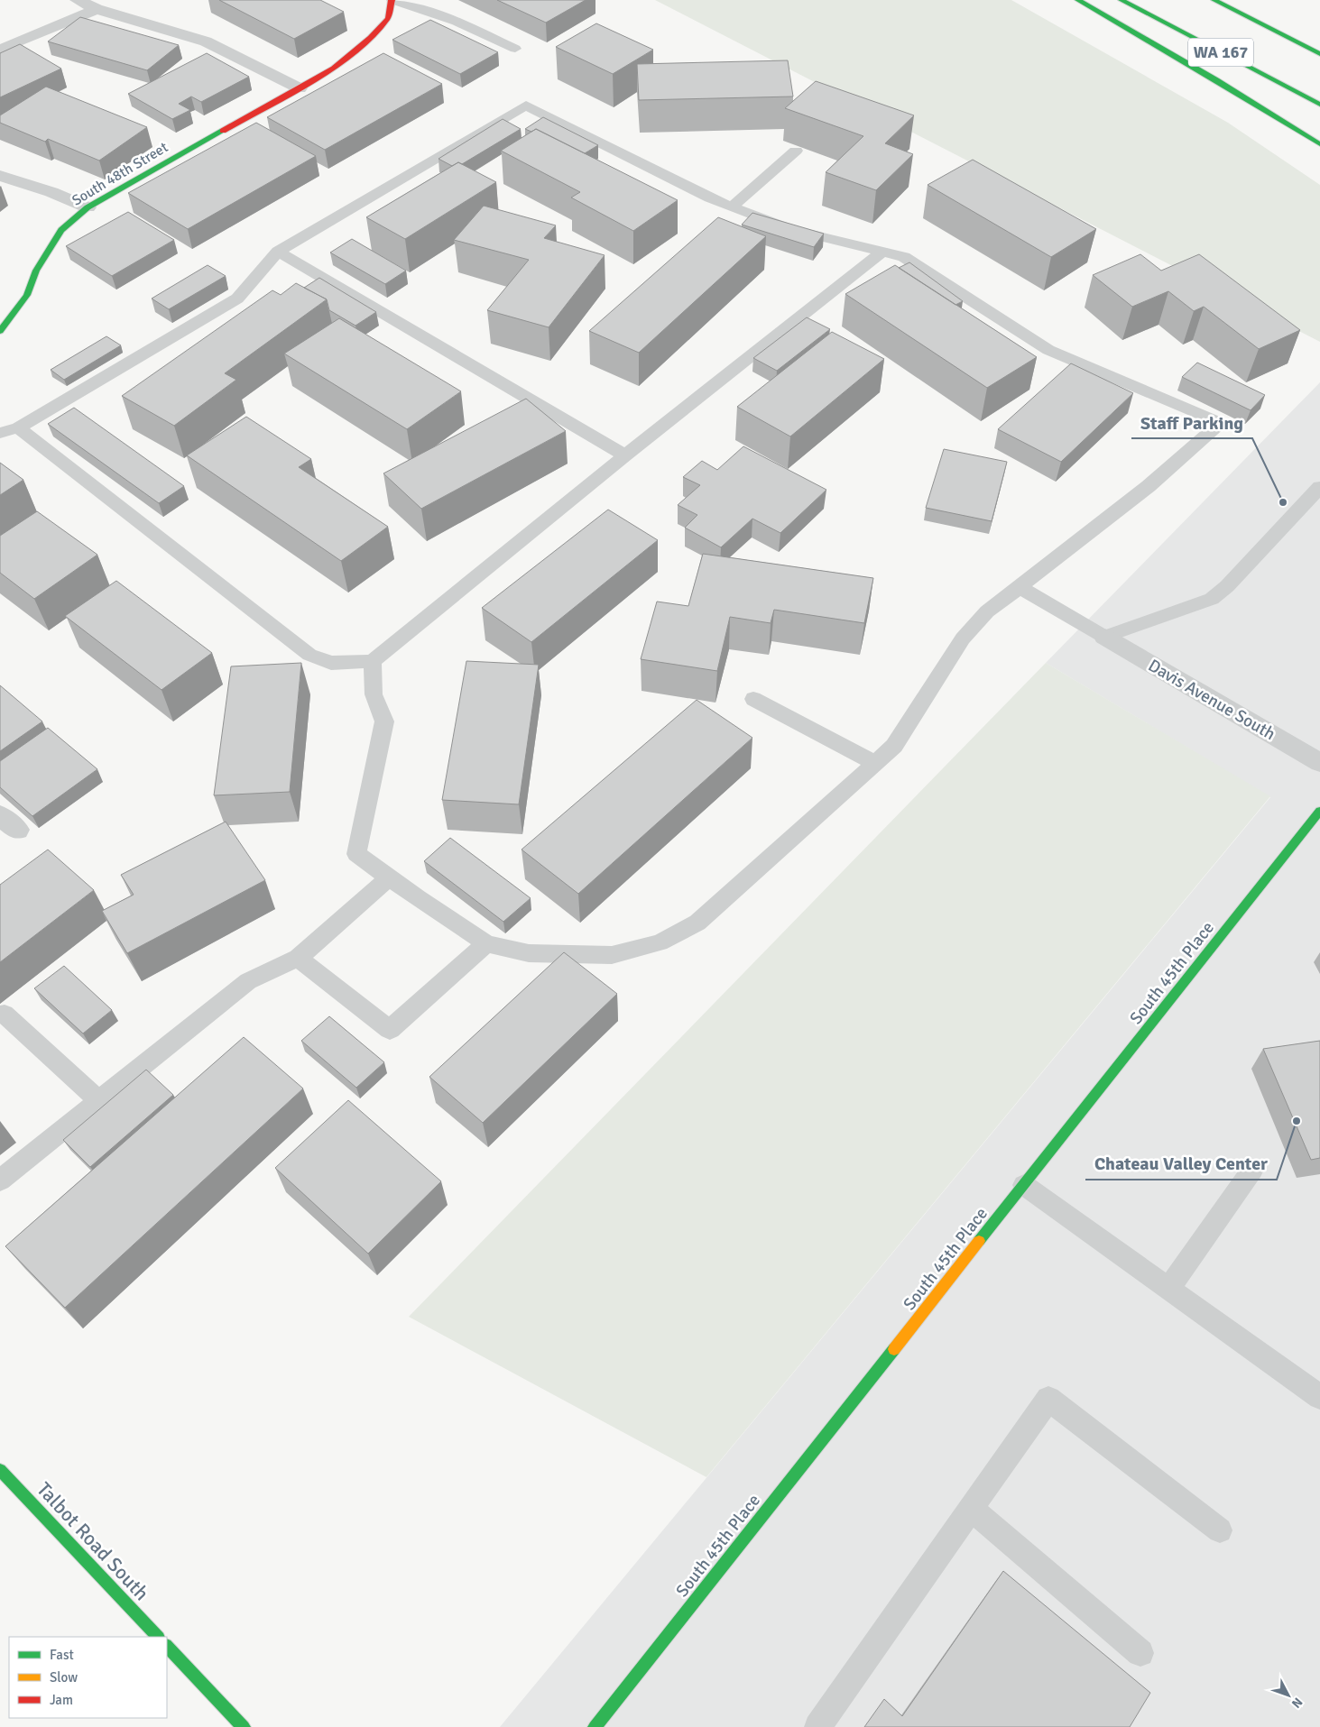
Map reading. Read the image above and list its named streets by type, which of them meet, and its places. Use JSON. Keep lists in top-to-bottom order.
{
  "streets": {
    "main road": [
      "WA 167",
      "South 48th Street",
      "South 45th Place",
      "Talbot Road South"
    ],
    "street": ["Davis Avenue South"]
  },
  "places": ["Staff Parking", "Chateau Valley Center"],
  "legend": ["Fast", "Slow", "Jam"],
  "north": "bottom right"
}
